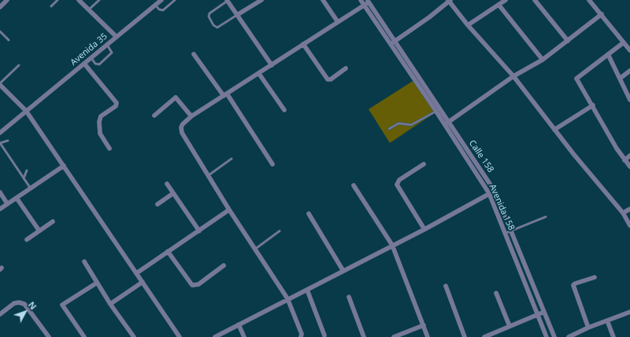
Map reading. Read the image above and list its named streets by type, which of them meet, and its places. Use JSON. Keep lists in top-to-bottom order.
{
  "streets": {
    "street": ["Avenida 35", "Calle 158", "Avenida 158"]
  },
  "crossings": [
    ["Calle 158", "Avenida 158"]
  ],
  "north": "top right"
}
